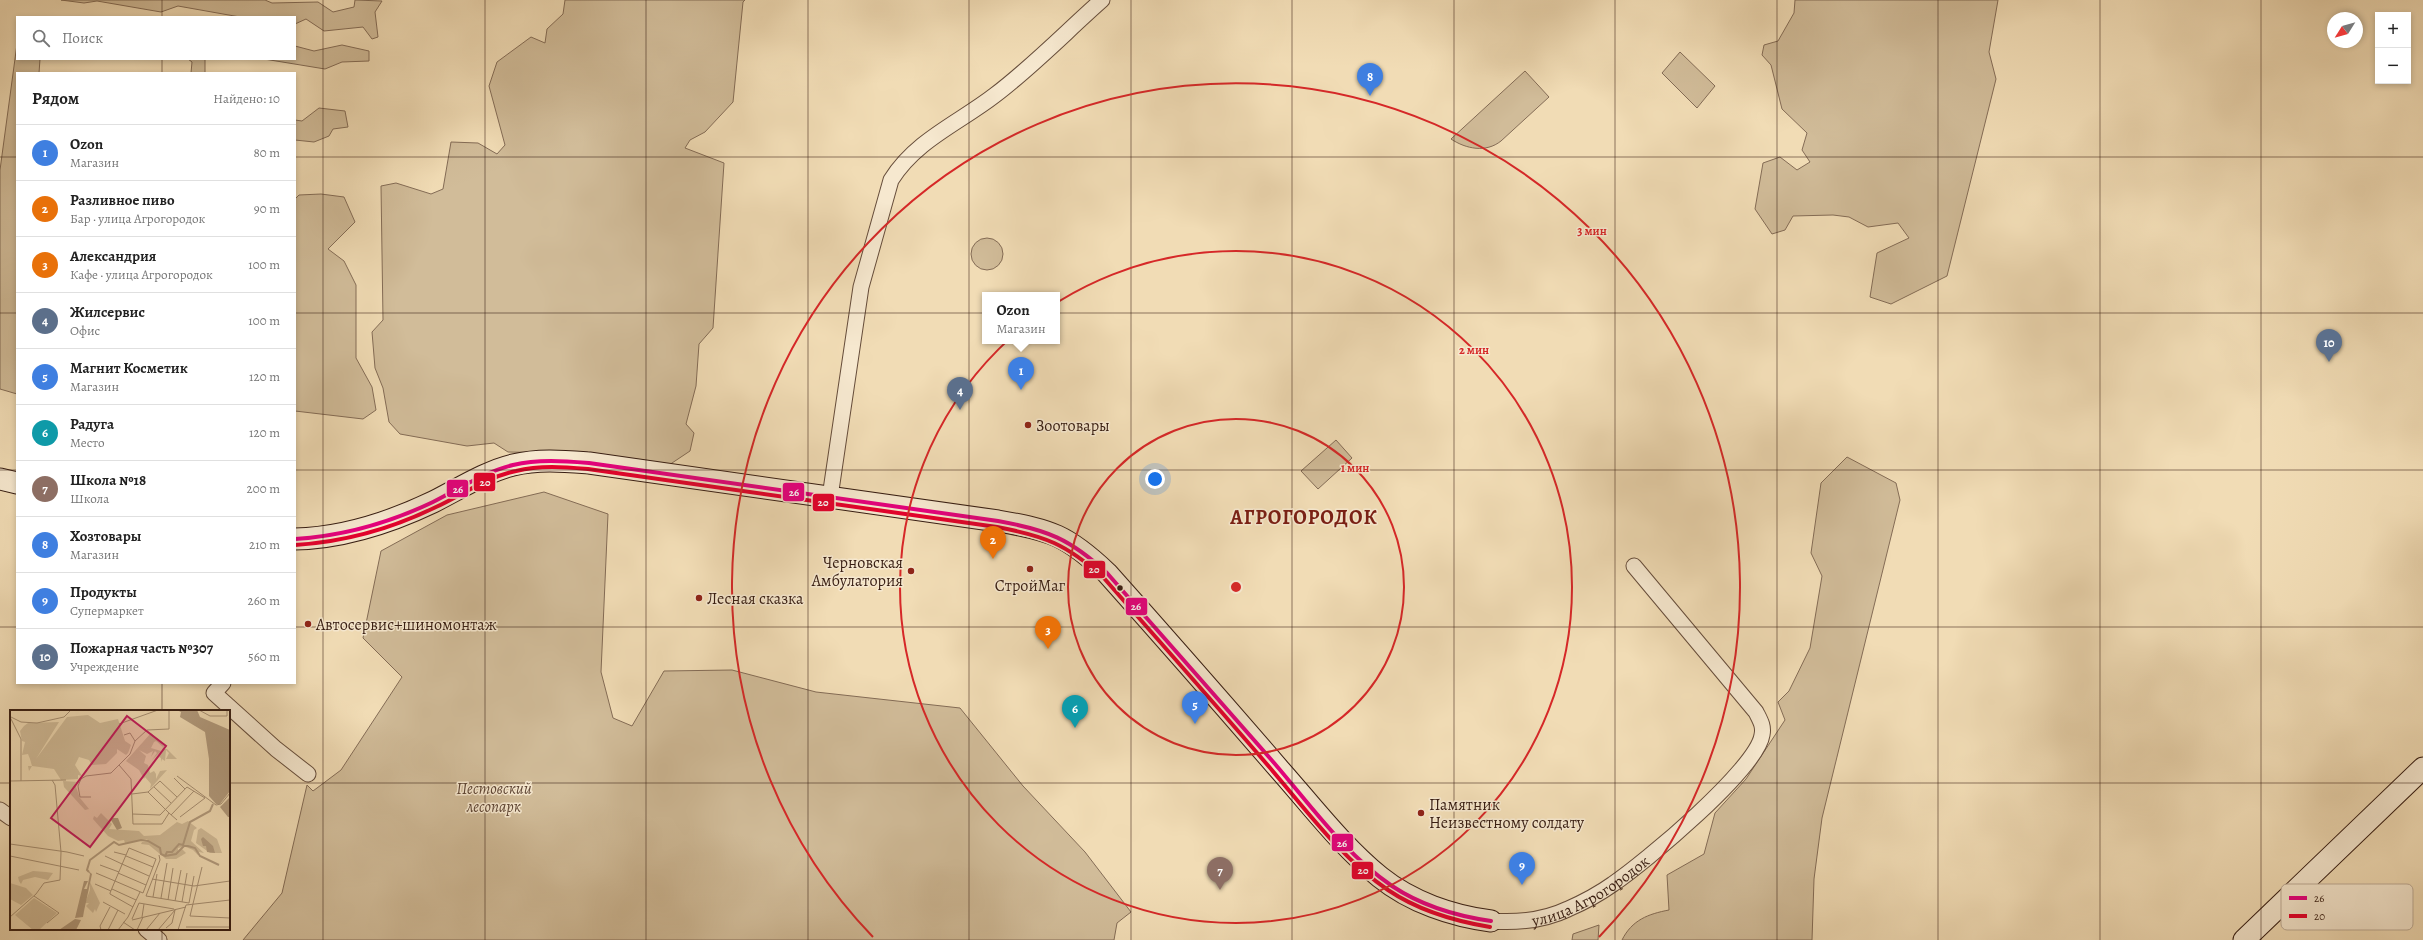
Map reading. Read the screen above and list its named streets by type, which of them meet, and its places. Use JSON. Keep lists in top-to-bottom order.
{
  "streets": {
    "street": ["улица Агрогородок"]
  },
  "districts": ["АГРОГОРОДОК"],
  "parks": ["Пестовский лесопарк"],
  "places": [
    "Зоотовары",
    "СтройМаг",
    "Черновская Амбулатория",
    "Лесная сказка",
    "Автосервис+шиномонтаж",
    "Памятник Неизвестному солдату"
  ],
  "lines": ["transit line 26", "transit line 20"],
  "legend": ["26", "20"],
  "north": "bottom left",
  "page": {
    "map_buttons": ["+", "−"],
    "search": "Поиск",
    "pins": [
      "8",
      "10",
      "1",
      "4",
      "2",
      "3",
      "5",
      "6",
      "9",
      "7"
    ],
    "heading": ["Рядом", "Найдено: 10"],
    "list": [
      {
        "mark": "1",
        "name": "Ozon",
        "note": "Магазин",
        "value": "80 m"
      },
      {
        "mark": "2",
        "name": "Разливное пиво",
        "note": "Бар · улица Агрогородок",
        "value": "90 m"
      },
      {
        "mark": "3",
        "name": "Александрия",
        "note": "Кафе · улица Агрогородок",
        "value": "100 m"
      },
      {
        "mark": "4",
        "name": "Жилсервис",
        "note": "Офис",
        "value": "100 m"
      },
      {
        "mark": "5",
        "name": "Магнит Косметик",
        "note": "Магазин",
        "value": "120 m"
      },
      {
        "mark": "6",
        "name": "Радуга",
        "note": "Место",
        "value": "120 m"
      },
      {
        "mark": "7",
        "name": "Школа №18",
        "note": "Школа",
        "value": "200 m"
      },
      {
        "mark": "8",
        "name": "Хозтовары",
        "note": "Магазин",
        "value": "210 m"
      },
      {
        "mark": "9",
        "name": "Продукты",
        "note": "Супермаркет",
        "value": "260 m"
      },
      {
        "mark": "10",
        "name": "Пожарная часть №307",
        "note": "Учреждение",
        "value": "560 m"
      }
    ],
    "popup": ["Ozon", "Магазин"]
  },
  "rings": ["3 мин", "2 мин", "1 мин"]
}
